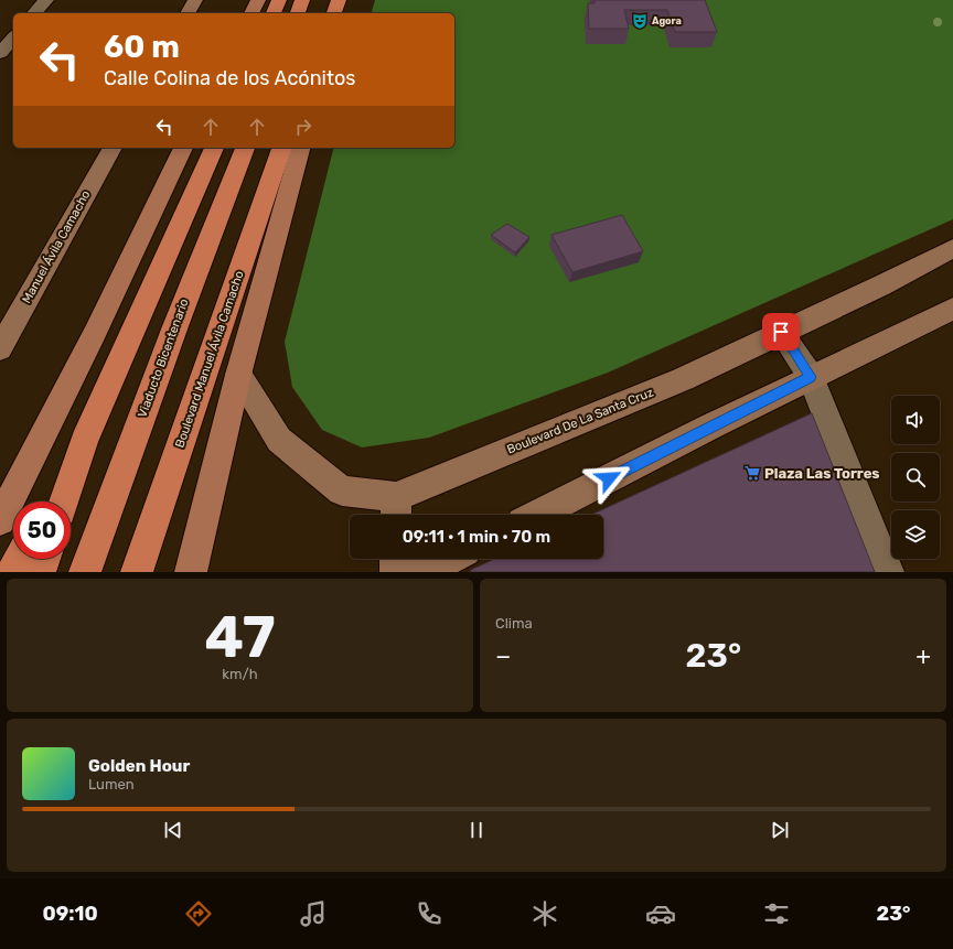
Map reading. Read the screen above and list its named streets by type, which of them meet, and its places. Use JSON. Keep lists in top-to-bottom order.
{
  "streets": {
    "highway": ["Viaducto Bicentenario", "Boulevard Manuel Ávila Camacho"],
    "main road": ["Manuel Ávila Camacho", "Boulevard De La Santa Cruz"]
  },
  "places": {
    "theatre": ["Agora"],
    "supermarket": ["Plaza Las Torres"]
  },
  "page": {
    "turn": ["60 m", "Calle Colina de los Acónitos"],
    "limit": "50",
    "trip": "09:11 · 1 min · 70 m",
    "tile": [
      ["47", "km/h"],
      "Clima"
    ],
    "heat": ["−", "23°", "+"],
    "song": ["Golden Hour", "Lumen"],
    "tabs": ["09:10", "23°"]
  }
}
